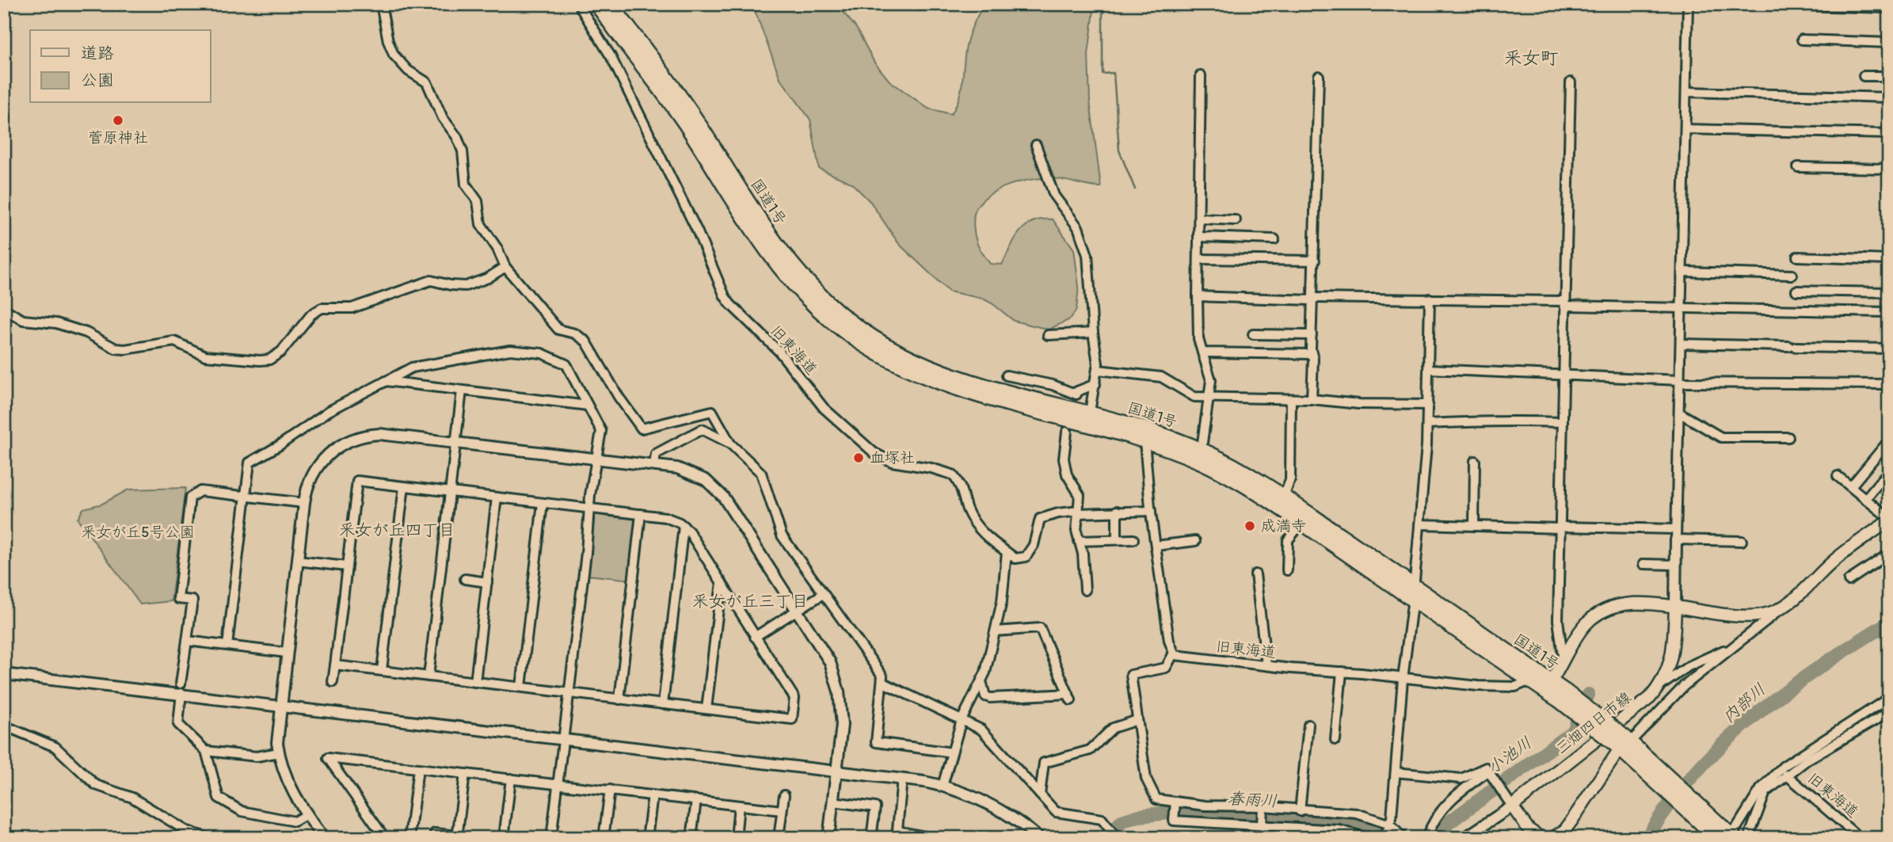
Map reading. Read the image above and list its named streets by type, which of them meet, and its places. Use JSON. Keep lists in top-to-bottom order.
{
  "streets": {
    "highway": ["国道1号"],
    "main road": ["三畑四日市線"],
    "street": ["旧東海道"]
  },
  "crossings": [
    ["国道1号", "旧東海道"]
  ],
  "districts": ["釆女町", "釆女が丘四丁目", "釆女が丘三丁目"],
  "water": ["内部川", "小池川", "春雨川"],
  "parks": ["釆女が丘5号公園"],
  "places": ["菅原神社", "血塚社", "成満寺"],
  "legend": ["道路", "公園"]
}
